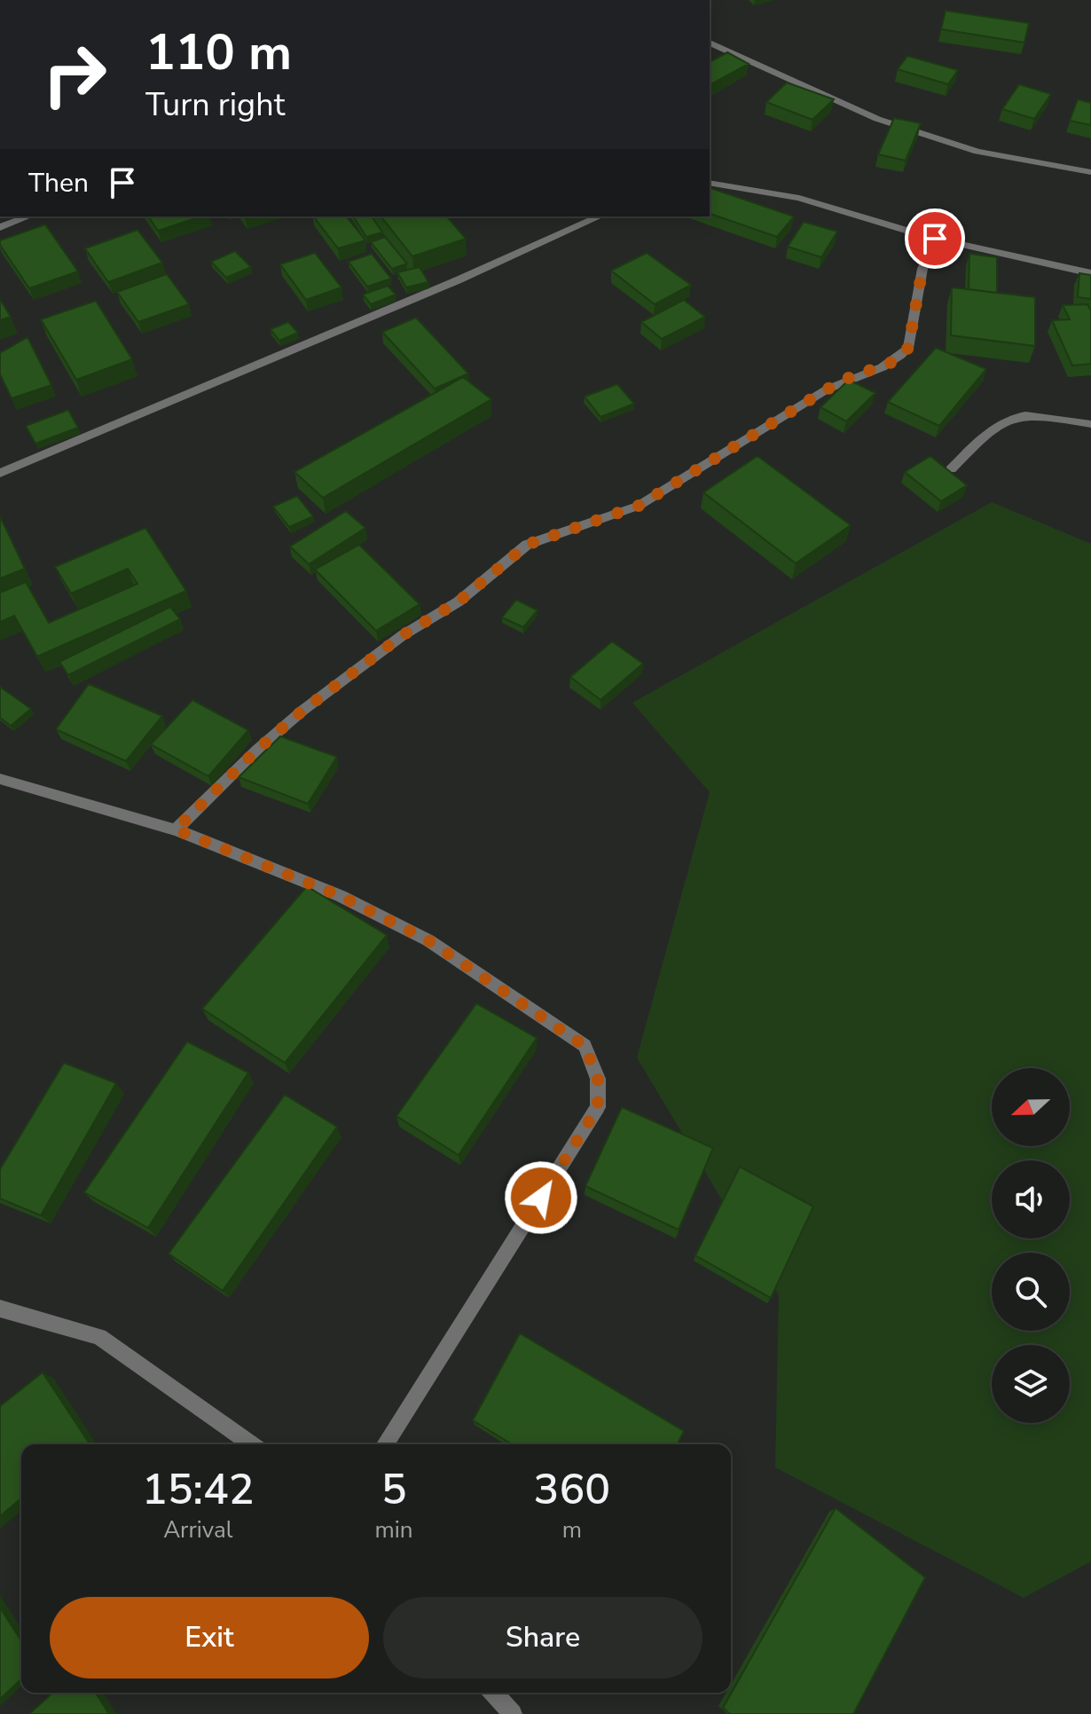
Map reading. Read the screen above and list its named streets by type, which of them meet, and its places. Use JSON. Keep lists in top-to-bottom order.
{
  "north": "left",
  "page": {
    "turn": ["110 m", "Turn right"],
    "then": "Then",
    "eta": [
      "15:42",
      "Arrival",
      "5",
      "min",
      "360",
      "m"
    ],
    "buttons": ["Exit", "Share"]
  }
}
